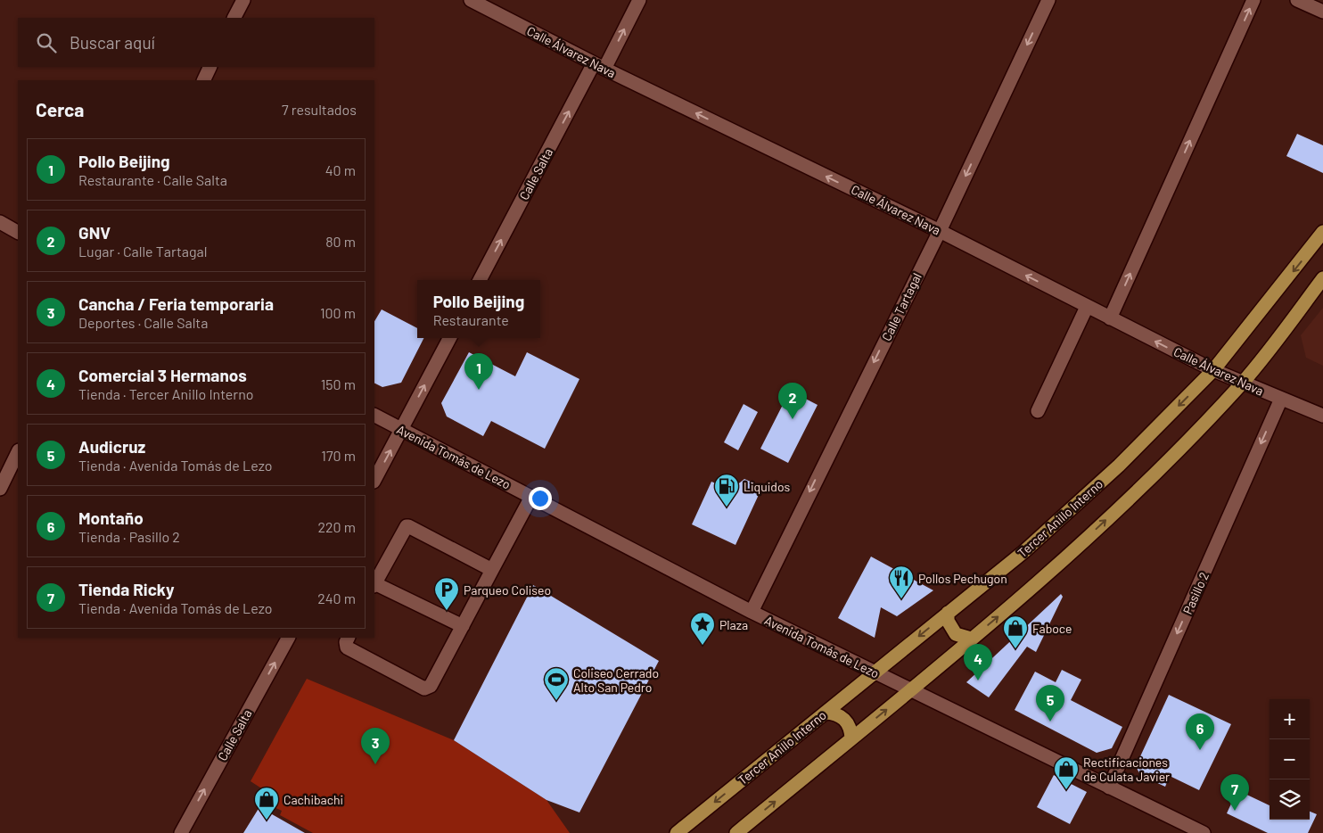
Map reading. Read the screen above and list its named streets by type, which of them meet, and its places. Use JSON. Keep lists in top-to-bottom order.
{
  "streets": {
    "main road": ["Tercer Anillo Interno"],
    "street": [
      "Calle Álvarez Nava",
      "Calle Salta",
      "Calle Tartagal",
      "Avenida Tomás de Lezo",
      "Pasillo 2"
    ]
  },
  "crossings": [
    ["Calle Álvarez Nava", "Calle Salta"],
    ["Calle Álvarez Nava", "Calle Tartagal"],
    ["Calle Álvarez Nava", "Tercer Anillo Interno"],
    ["Calle Álvarez Nava", "Pasillo 2"],
    ["Calle Tartagal", "Avenida Tomás de Lezo"],
    ["Avenida Tomás de Lezo", "Tercer Anillo Interno"],
    ["Avenida Tomás de Lezo", "Pasillo 2"]
  ],
  "one_way": [
    "Calle Álvarez Nava",
    "Calle Salta",
    "Calle Tartagal",
    "Pasillo 2"
  ],
  "places": {
    "fuel station": ["Liquidos"],
    "restaurant": ["Pollos Pechugon"],
    "parking": ["Parqueo Coliseo"],
    "place": ["Plaza"],
    "shop": ["Faboce", "Rectificaciones de Culata Javier", "Cachibachi"],
    "sports": ["Coliseo Cerrado Alto San Pedro"]
  },
  "page": {
    "search": "Buscar aquí",
    "heading": ["Cerca", "7 resultados"],
    "list": [
      {
        "mark": "1",
        "name": "Pollo Beijing",
        "note": "Restaurante · Calle Salta",
        "value": "40 m"
      },
      {
        "mark": "2",
        "name": "GNV",
        "note": "Lugar · Calle Tartagal",
        "value": "80 m"
      },
      {
        "mark": "3",
        "name": "Cancha / Feria temporaria",
        "note": "Deportes · Calle Salta",
        "value": "100 m"
      },
      {
        "mark": "4",
        "name": "Comercial 3 Hermanos",
        "note": "Tienda · Tercer Anillo Interno",
        "value": "150 m"
      },
      {
        "mark": "5",
        "name": "Audicruz",
        "note": "Tienda · Avenida Tomás de Lezo",
        "value": "170 m"
      },
      {
        "mark": "6",
        "name": "Montaño",
        "note": "Tienda · Pasillo 2",
        "value": "220 m"
      },
      {
        "mark": "7",
        "name": "Tienda Ricky",
        "note": "Tienda · Avenida Tomás de Lezo",
        "value": "240 m"
      }
    ],
    "popup": ["Pollo Beijing", "Restaurante"],
    "pins": [
      "1",
      "2",
      "4",
      "5",
      "6",
      "3",
      "7"
    ],
    "map_buttons": ["+", "−"]
  }
}
